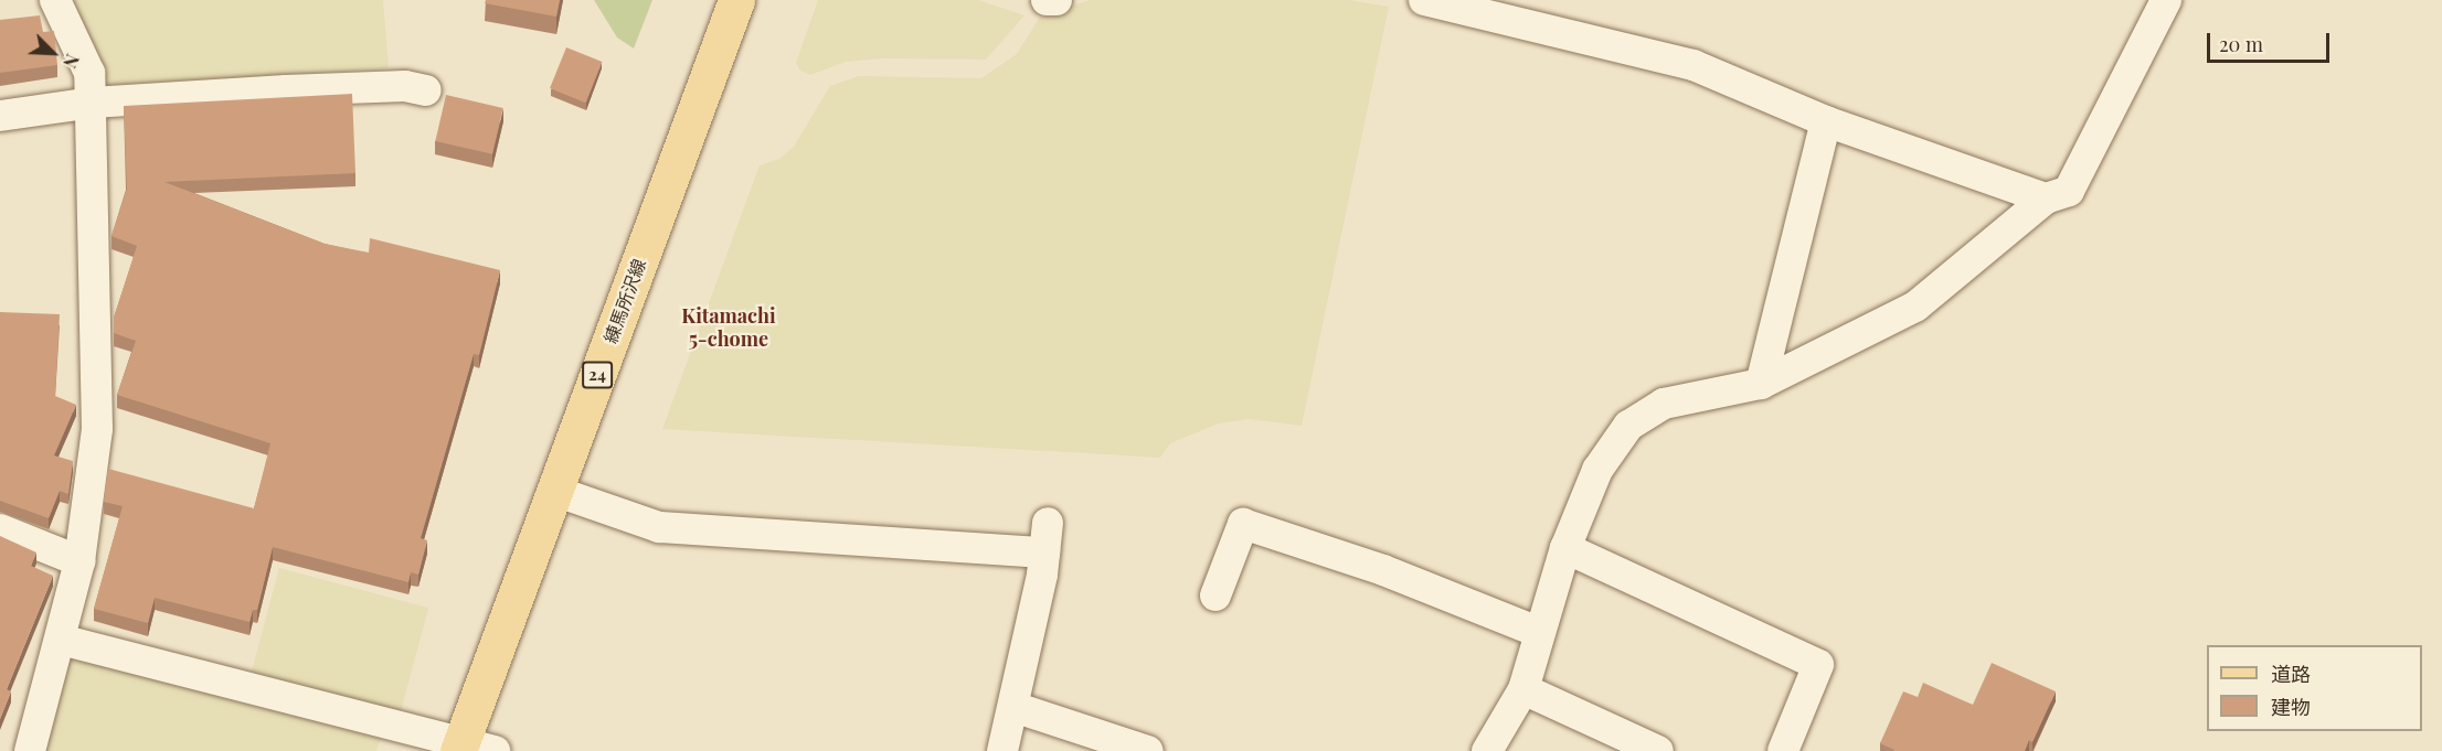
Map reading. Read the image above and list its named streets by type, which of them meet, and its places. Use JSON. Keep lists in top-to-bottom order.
{
  "streets": {
    "main road": ["練馬所沢線", "24"]
  },
  "districts": ["Kitamachi 5-chome"],
  "legend": ["道路", "建物"],
  "scale_bar": "20 m",
  "north": "bottom right"
}
